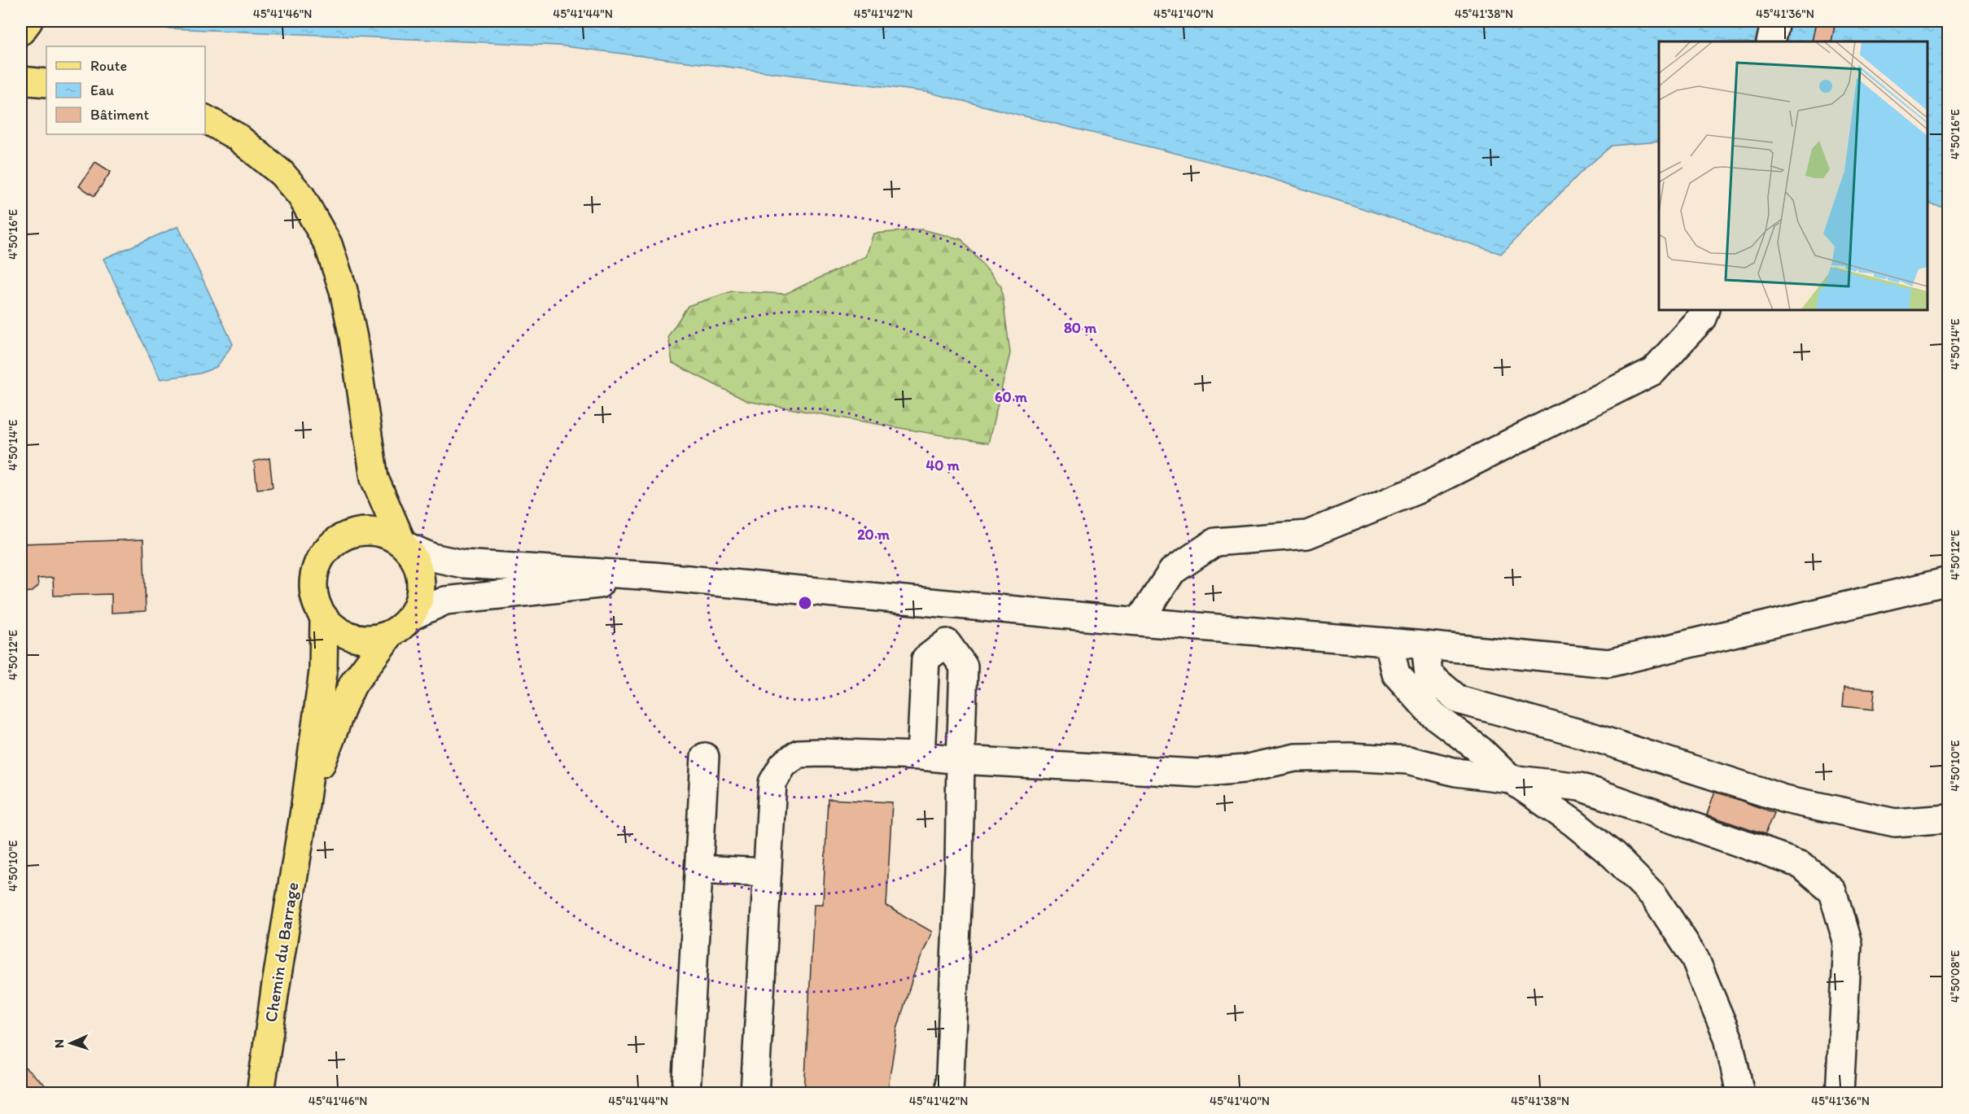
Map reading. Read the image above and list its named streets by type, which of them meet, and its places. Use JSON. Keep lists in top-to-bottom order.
{
  "streets": {
    "main road": ["Chemin du Barrage"]
  },
  "legend": ["Route", "Eau", "Bâtiment"],
  "north": "left",
  "coordinates": [
    "45°41'46\"N",
    "45°41'44\"N",
    "45°41'42\"N",
    "45°41'40\"N",
    "45°41'38\"N",
    "45°41'36\"N",
    "4°50'16\"E",
    "4°50'14\"E",
    "4°50'12\"E",
    "4°50'10\"E",
    "4°50'08\"E"
  ],
  "rings": [
    "80 m",
    "60 m",
    "40 m",
    "20 m"
  ]
}
